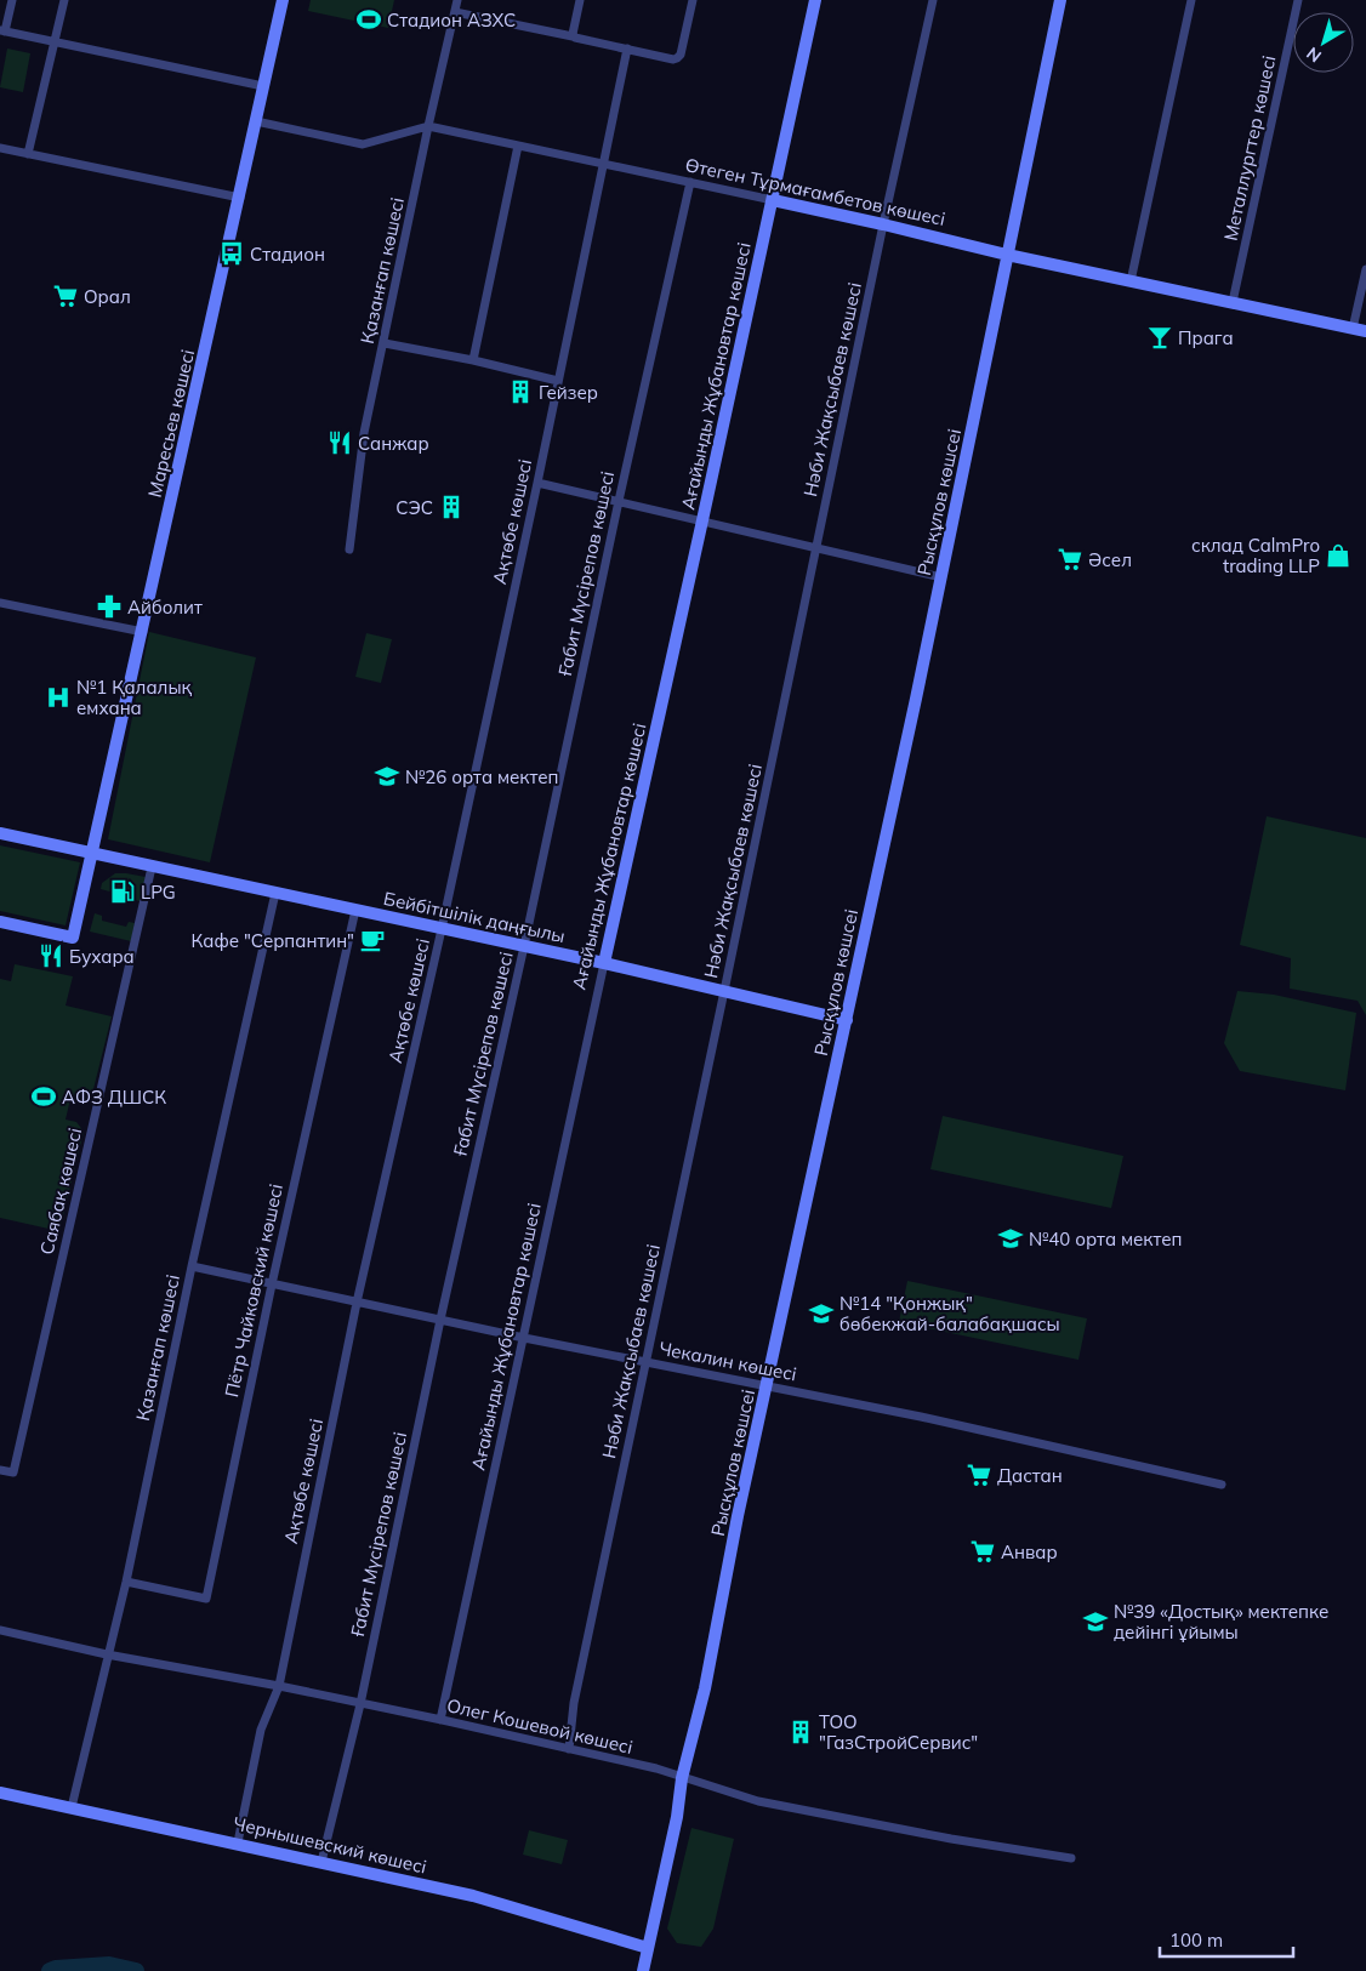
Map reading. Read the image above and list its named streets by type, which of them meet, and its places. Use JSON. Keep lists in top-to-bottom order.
{
  "streets": {
    "street": [
      "Металлургтер көшесі",
      "Өтеген Тұрмағамбетов көшесі",
      "Қазанғап көшесі",
      "Ағайынды Жұбановтар көшесі",
      "Нәби Жақсыбаев көшесі",
      "Маресьев көшесі",
      "Рысқұлов көшсеі",
      "Ақтөбе көшесі",
      "Ғабит Мүсірепов көшесі",
      "Бейбітшілік даңғылы",
      "Саябақ көшесі",
      "Пётр Чайковский көшесі",
      "Чекалин көшесі",
      "Олег Кошевой көшесі",
      "Чернышевский көшесі"
    ]
  },
  "crossings": [
    ["Металлургтер көшесі", "Өтеген Тұрмағамбетов көшесі"],
    ["Өтеген Тұрмағамбетов көшесі", "Қазанғап көшесі"],
    ["Өтеген Тұрмағамбетов көшесі", "Ағайынды Жұбановтар көшесі"],
    ["Өтеген Тұрмағамбетов көшесі", "Нәби Жақсыбаев көшесі"],
    ["Өтеген Тұрмағамбетов көшесі", "Маресьев көшесі"],
    ["Өтеген Тұрмағамбетов көшесі", "Рысқұлов көшсеі"],
    ["Өтеген Тұрмағамбетов көшесі", "Ақтөбе көшесі"],
    ["Өтеген Тұрмағамбетов көшесі", "Ғабит Мүсірепов көшесі"],
    ["Қазанғап көшесі", "Бейбітшілік даңғылы"],
    ["Қазанғап көшесі", "Пётр Чайковский көшесі"],
    ["Қазанғап көшесі", "Чекалин көшесі"],
    ["Қазанғап көшесі", "Олег Кошевой көшесі"],
    ["Қазанғап көшесі", "Чернышевский көшесі"],
    ["Ағайынды Жұбановтар көшесі", "Бейбітшілік даңғылы"],
    ["Ағайынды Жұбановтар көшесі", "Чекалин көшесі"],
    ["Ағайынды Жұбановтар көшесі", "Олег Кошевой көшесі"],
    ["Нәби Жақсыбаев көшесі", "Бейбітшілік даңғылы"],
    ["Нәби Жақсыбаев көшесі", "Чекалин көшесі"],
    ["Нәби Жақсыбаев көшесі", "Олег Кошевой көшесі"],
    ["Маресьев көшесі", "Бейбітшілік даңғылы"],
    ["Рысқұлов көшсеі", "Бейбітшілік даңғылы"],
    ["Рысқұлов көшсеі", "Чекалин көшесі"],
    ["Рысқұлов көшсеі", "Олег Кошевой көшесі"],
    ["Рысқұлов көшсеі", "Чернышевский көшесі"],
    ["Ақтөбе көшесі", "Бейбітшілік даңғылы"],
    ["Ақтөбе көшесі", "Чекалин көшесі"],
    ["Ақтөбе көшесі", "Олег Кошевой көшесі"],
    ["Ақтөбе көшесі", "Чернышевский көшесі"],
    ["Ғабит Мүсірепов көшесі", "Бейбітшілік даңғылы"],
    ["Ғабит Мүсірепов көшесі", "Чекалин көшесі"],
    ["Ғабит Мүсірепов көшесі", "Олег Кошевой көшесі"],
    ["Ғабит Мүсірепов көшесі", "Чернышевский көшесі"],
    ["Бейбітшілік даңғылы", "Саябақ көшесі"],
    ["Бейбітшілік даңғылы", "Пётр Чайковский көшесі"],
    ["Пётр Чайковский көшесі", "Чекалин көшесі"]
  ],
  "places": {
    "sports": ["Стадион АЗХС", "АФЗ ДШСК"],
    "bus stop": ["Стадион"],
    "supermarket": [
      "Орал",
      "Əсел",
      "Дастан",
      "Анвар"
    ],
    "bar": ["Прага"],
    "building": ["Гейзер", "СЭС", "ТОО \"ГазСтройСервис\""],
    "restaurant": ["Санжар", "Бухара"],
    "shop": ["склад CalmPro trading LLP"],
    "pharmacy": ["Айболит"],
    "hospital": ["№1 Қалалық емхана"],
    "school or university": [
      "№26 орта мектеп",
      "№40 орта мектеп",
      "№14 \"Қонжық\" бөбекжай-балабақшасы",
      "№39 «Достық» мектепке дейінгі ұйымы"
    ],
    "fuel station": ["LPG"],
    "cafe": ["Кафе \"Серпантин\""]
  },
  "scale_bar": "100 m",
  "north": "bottom left"
}
